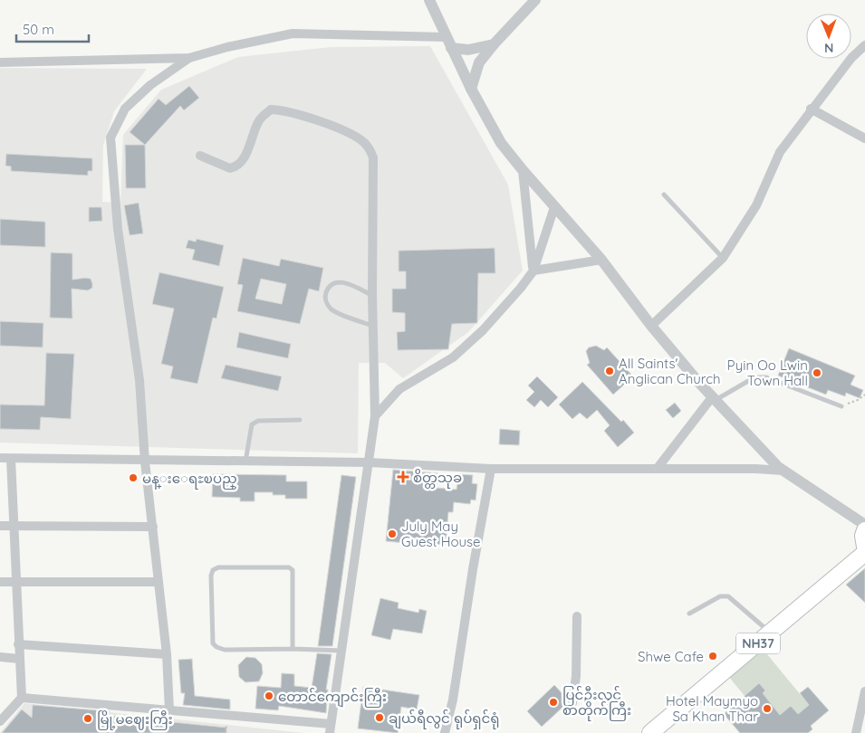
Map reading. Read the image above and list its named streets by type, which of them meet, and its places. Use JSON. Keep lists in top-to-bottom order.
{
  "streets": {
    "highway": ["NH37"]
  },
  "places": {
    "other": [
      "All Saints' Anglican Church",
      "Pyin Oo Lwin Town Hall",
      "မန္းေရႊၿပည္",
      "July May Guest House",
      "Shwe Cafe",
      "တောင်ကျောင်းကြီး",
      "ပြင်ဦးလွင် စာတိုက်ကြီး",
      "Hotel Maymyo Sa Khan Thar",
      "ချယ်ရီလွင် ရုပ်ရှင်ရုံ",
      "မြို့မဈေးကြီး"
    ],
    "health": ["စိတ္တသုခ"]
  },
  "scale_bar": "50 m",
  "north": "bottom"
}
